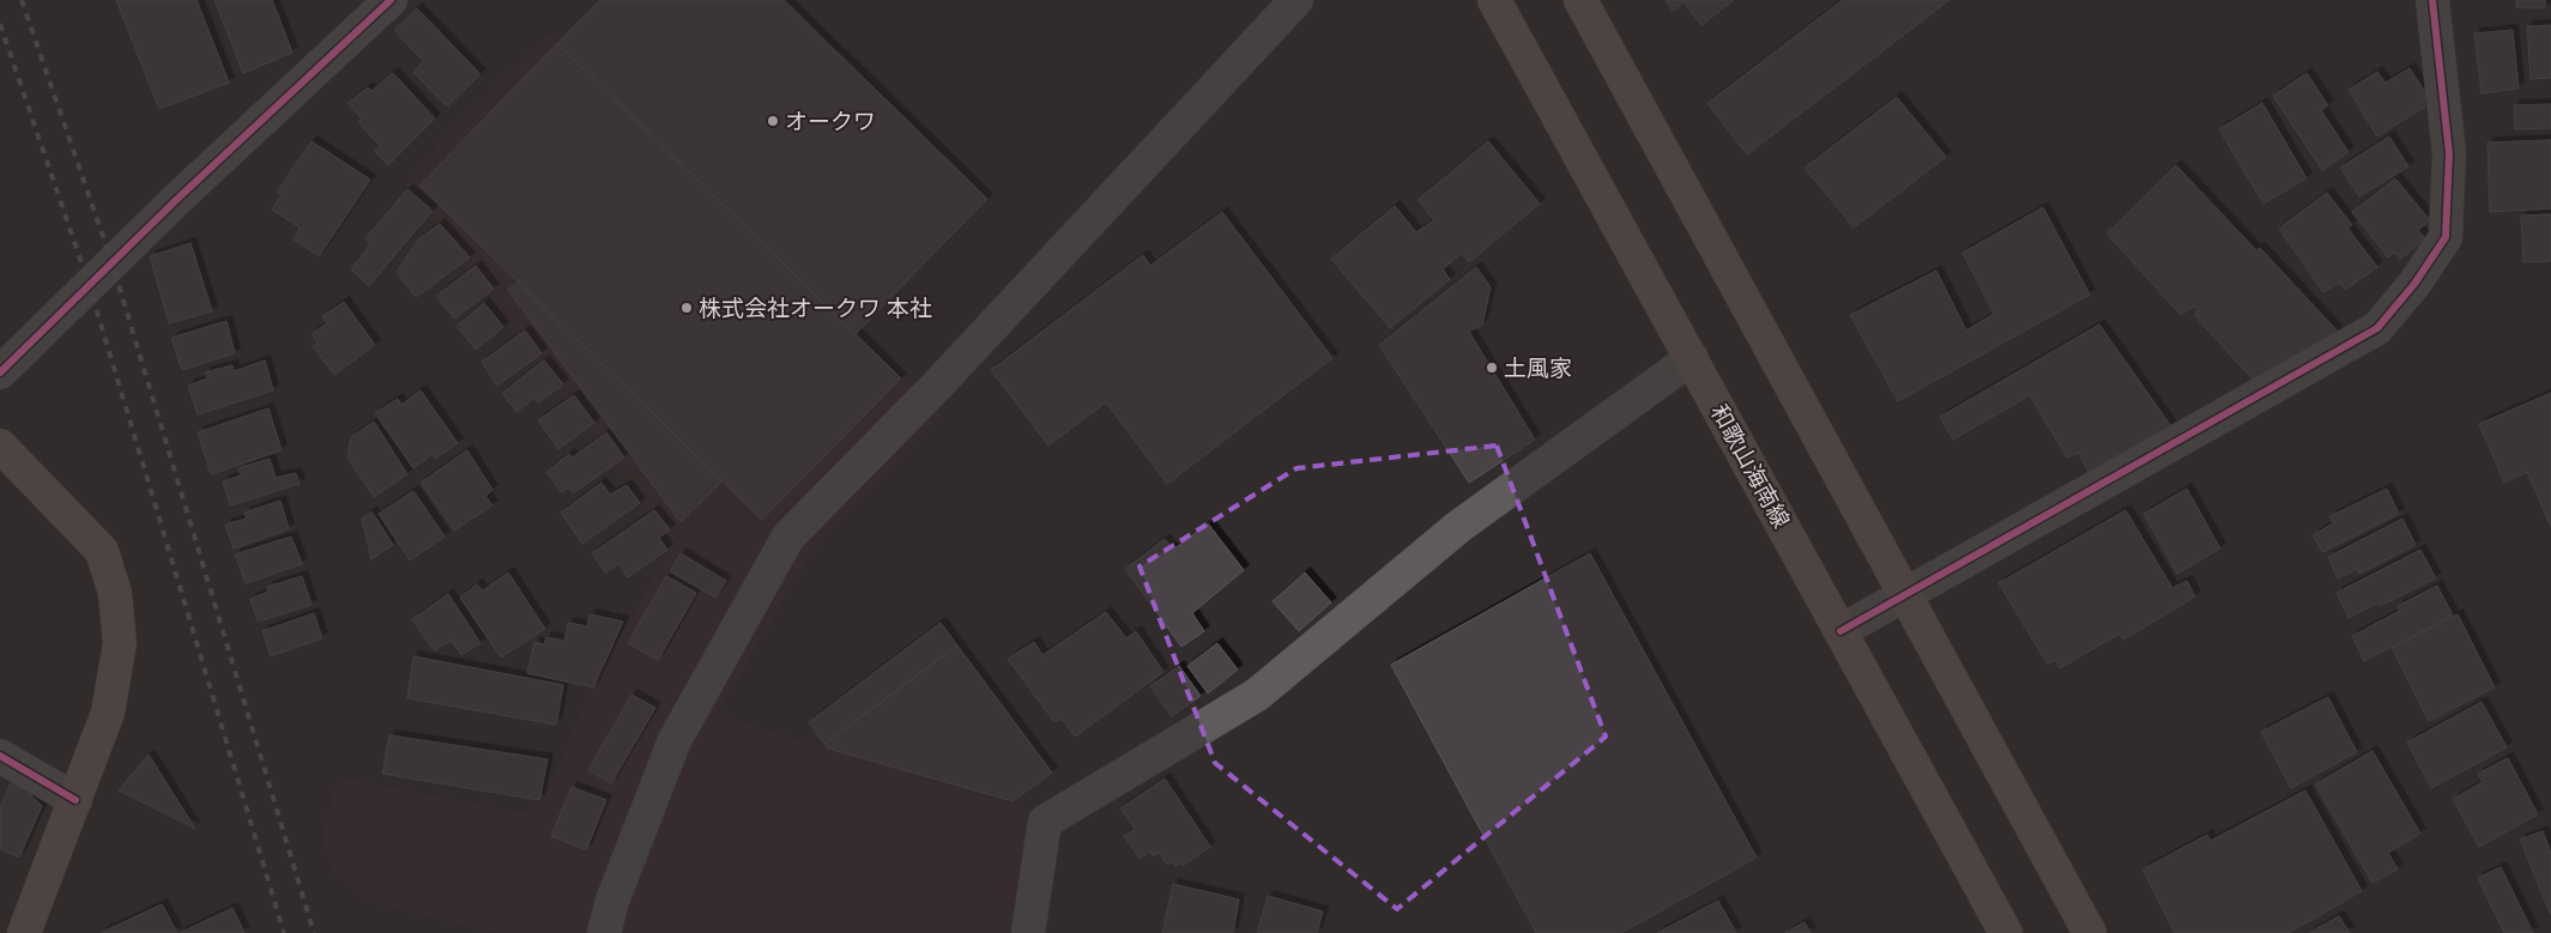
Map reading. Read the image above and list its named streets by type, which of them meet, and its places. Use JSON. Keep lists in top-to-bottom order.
{
  "streets": {
    "main road": ["和歌山海南線"]
  },
  "places": ["オークワ", "株式会社オークワ 本社", "土風家"]
}
